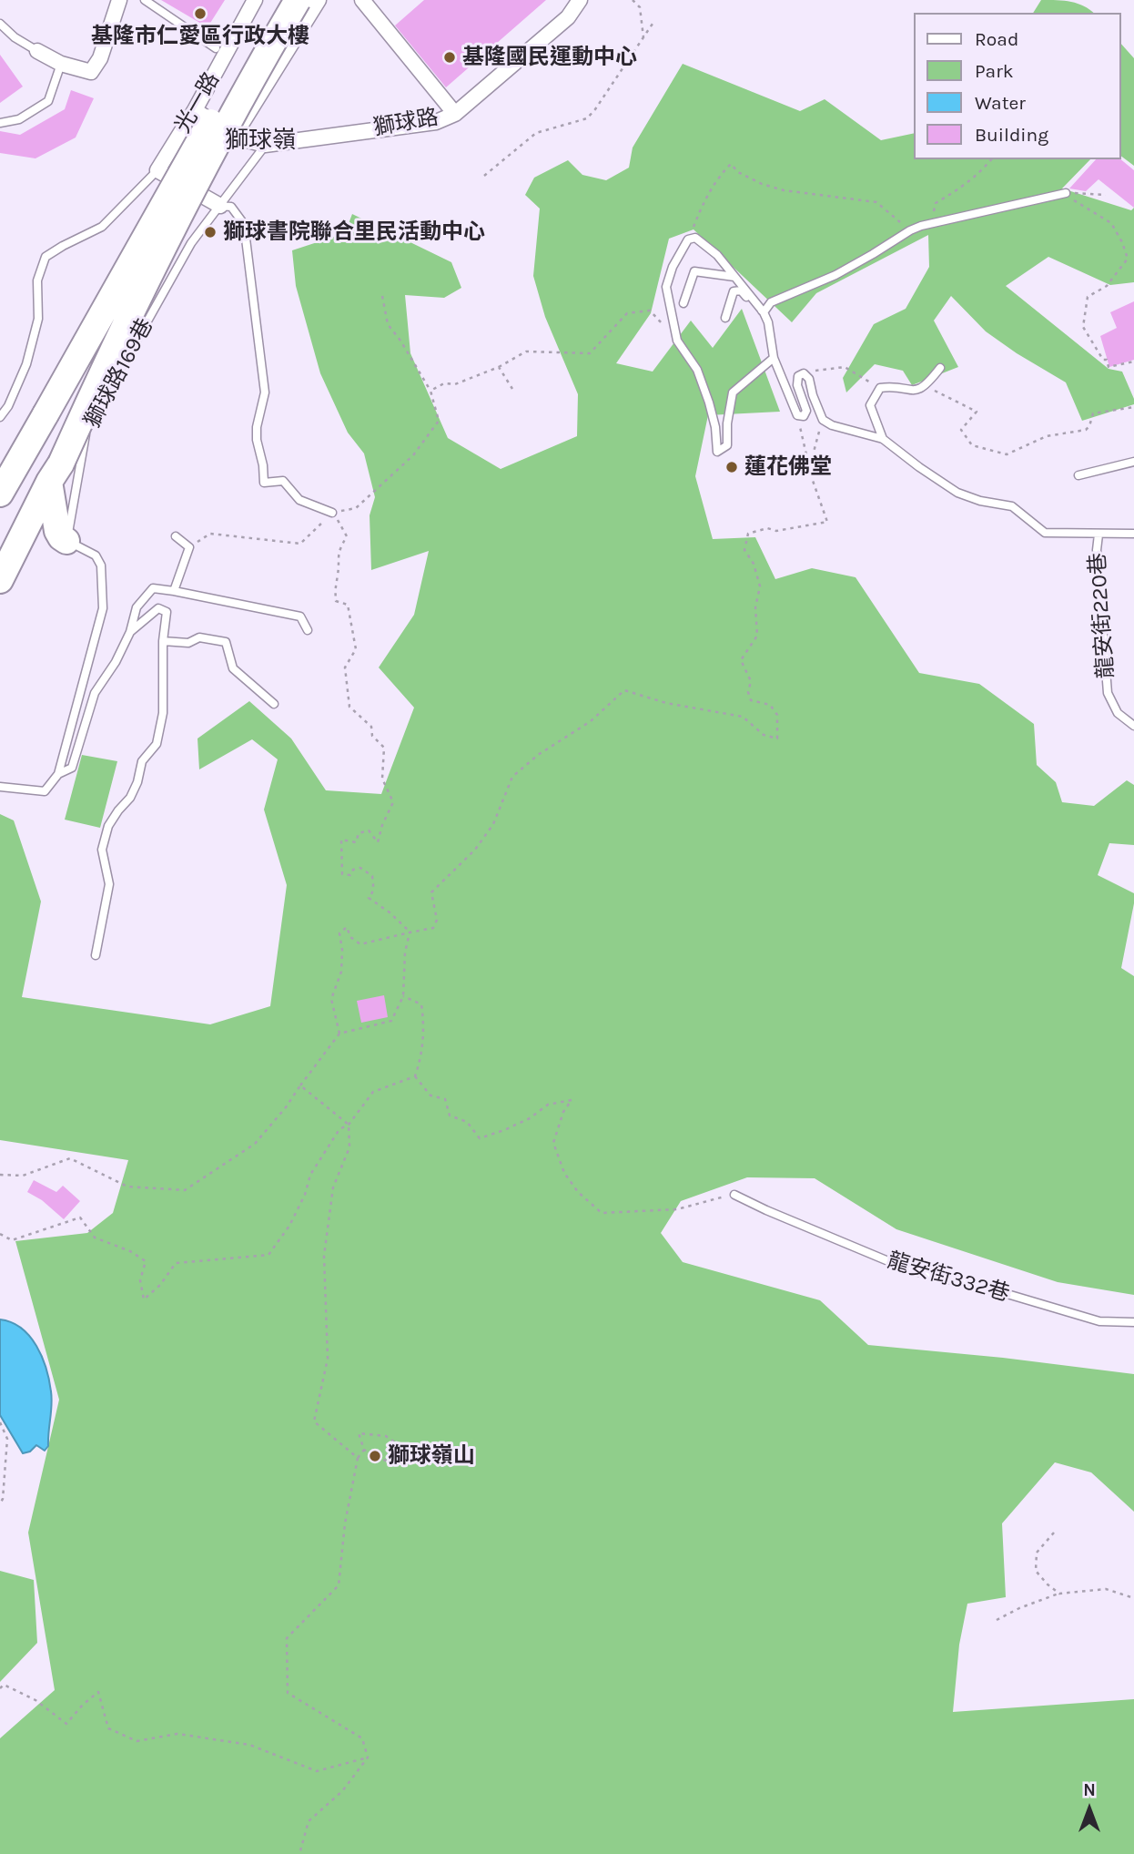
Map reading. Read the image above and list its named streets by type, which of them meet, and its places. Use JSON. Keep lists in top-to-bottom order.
{
  "streets": {
    "street": ["光一路", "獅球路"],
    "lane": ["獅球路169巷", "龍安街220巷", "龍安街332巷"]
  },
  "crossings": [
    ["獅球路", "獅球路169巷"]
  ],
  "districts": ["獅球嶺"],
  "places": [
    "基隆市仁愛區行政大樓",
    "基隆國民運動中心",
    "獅球書院聯合里民活動中心",
    "蓮花佛堂",
    "獅球嶺山"
  ],
  "legend": [
    "Road",
    "Park",
    "Water",
    "Building"
  ],
  "north": "top"
}
